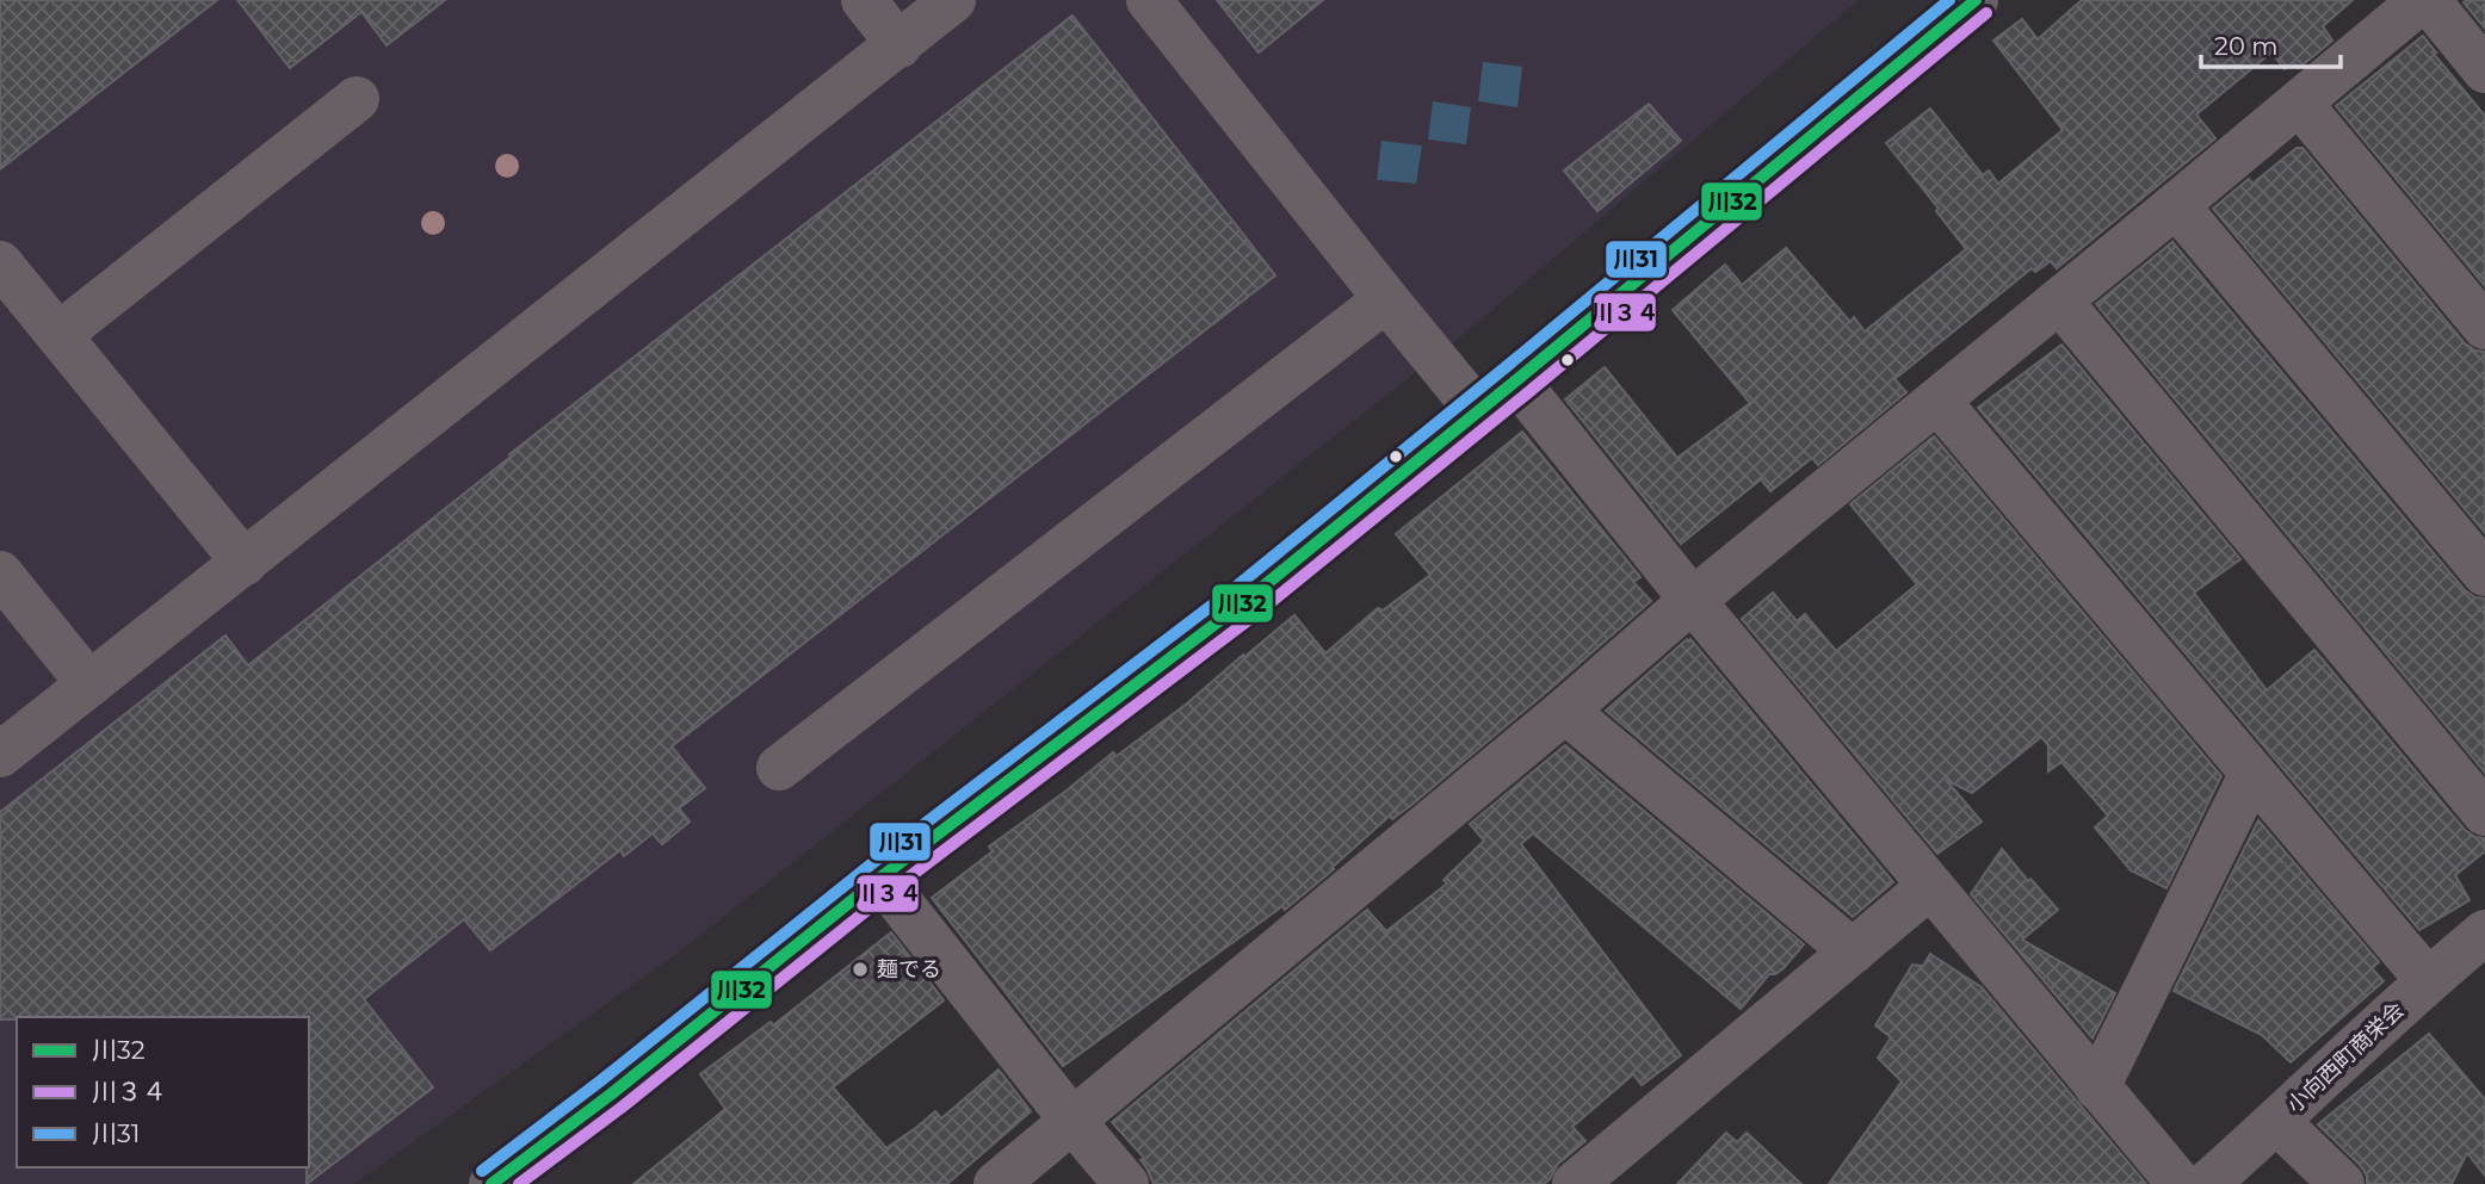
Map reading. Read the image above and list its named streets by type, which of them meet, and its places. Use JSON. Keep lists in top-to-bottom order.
{
  "streets": {
    "street": ["小向西町商栄会"]
  },
  "places": ["麺でる"],
  "lines": ["transit line 川32", "transit line 川31", "transit line 川３４"],
  "legend": ["川32", "川３４", "川31"],
  "scale_bar": "20 m"
}
